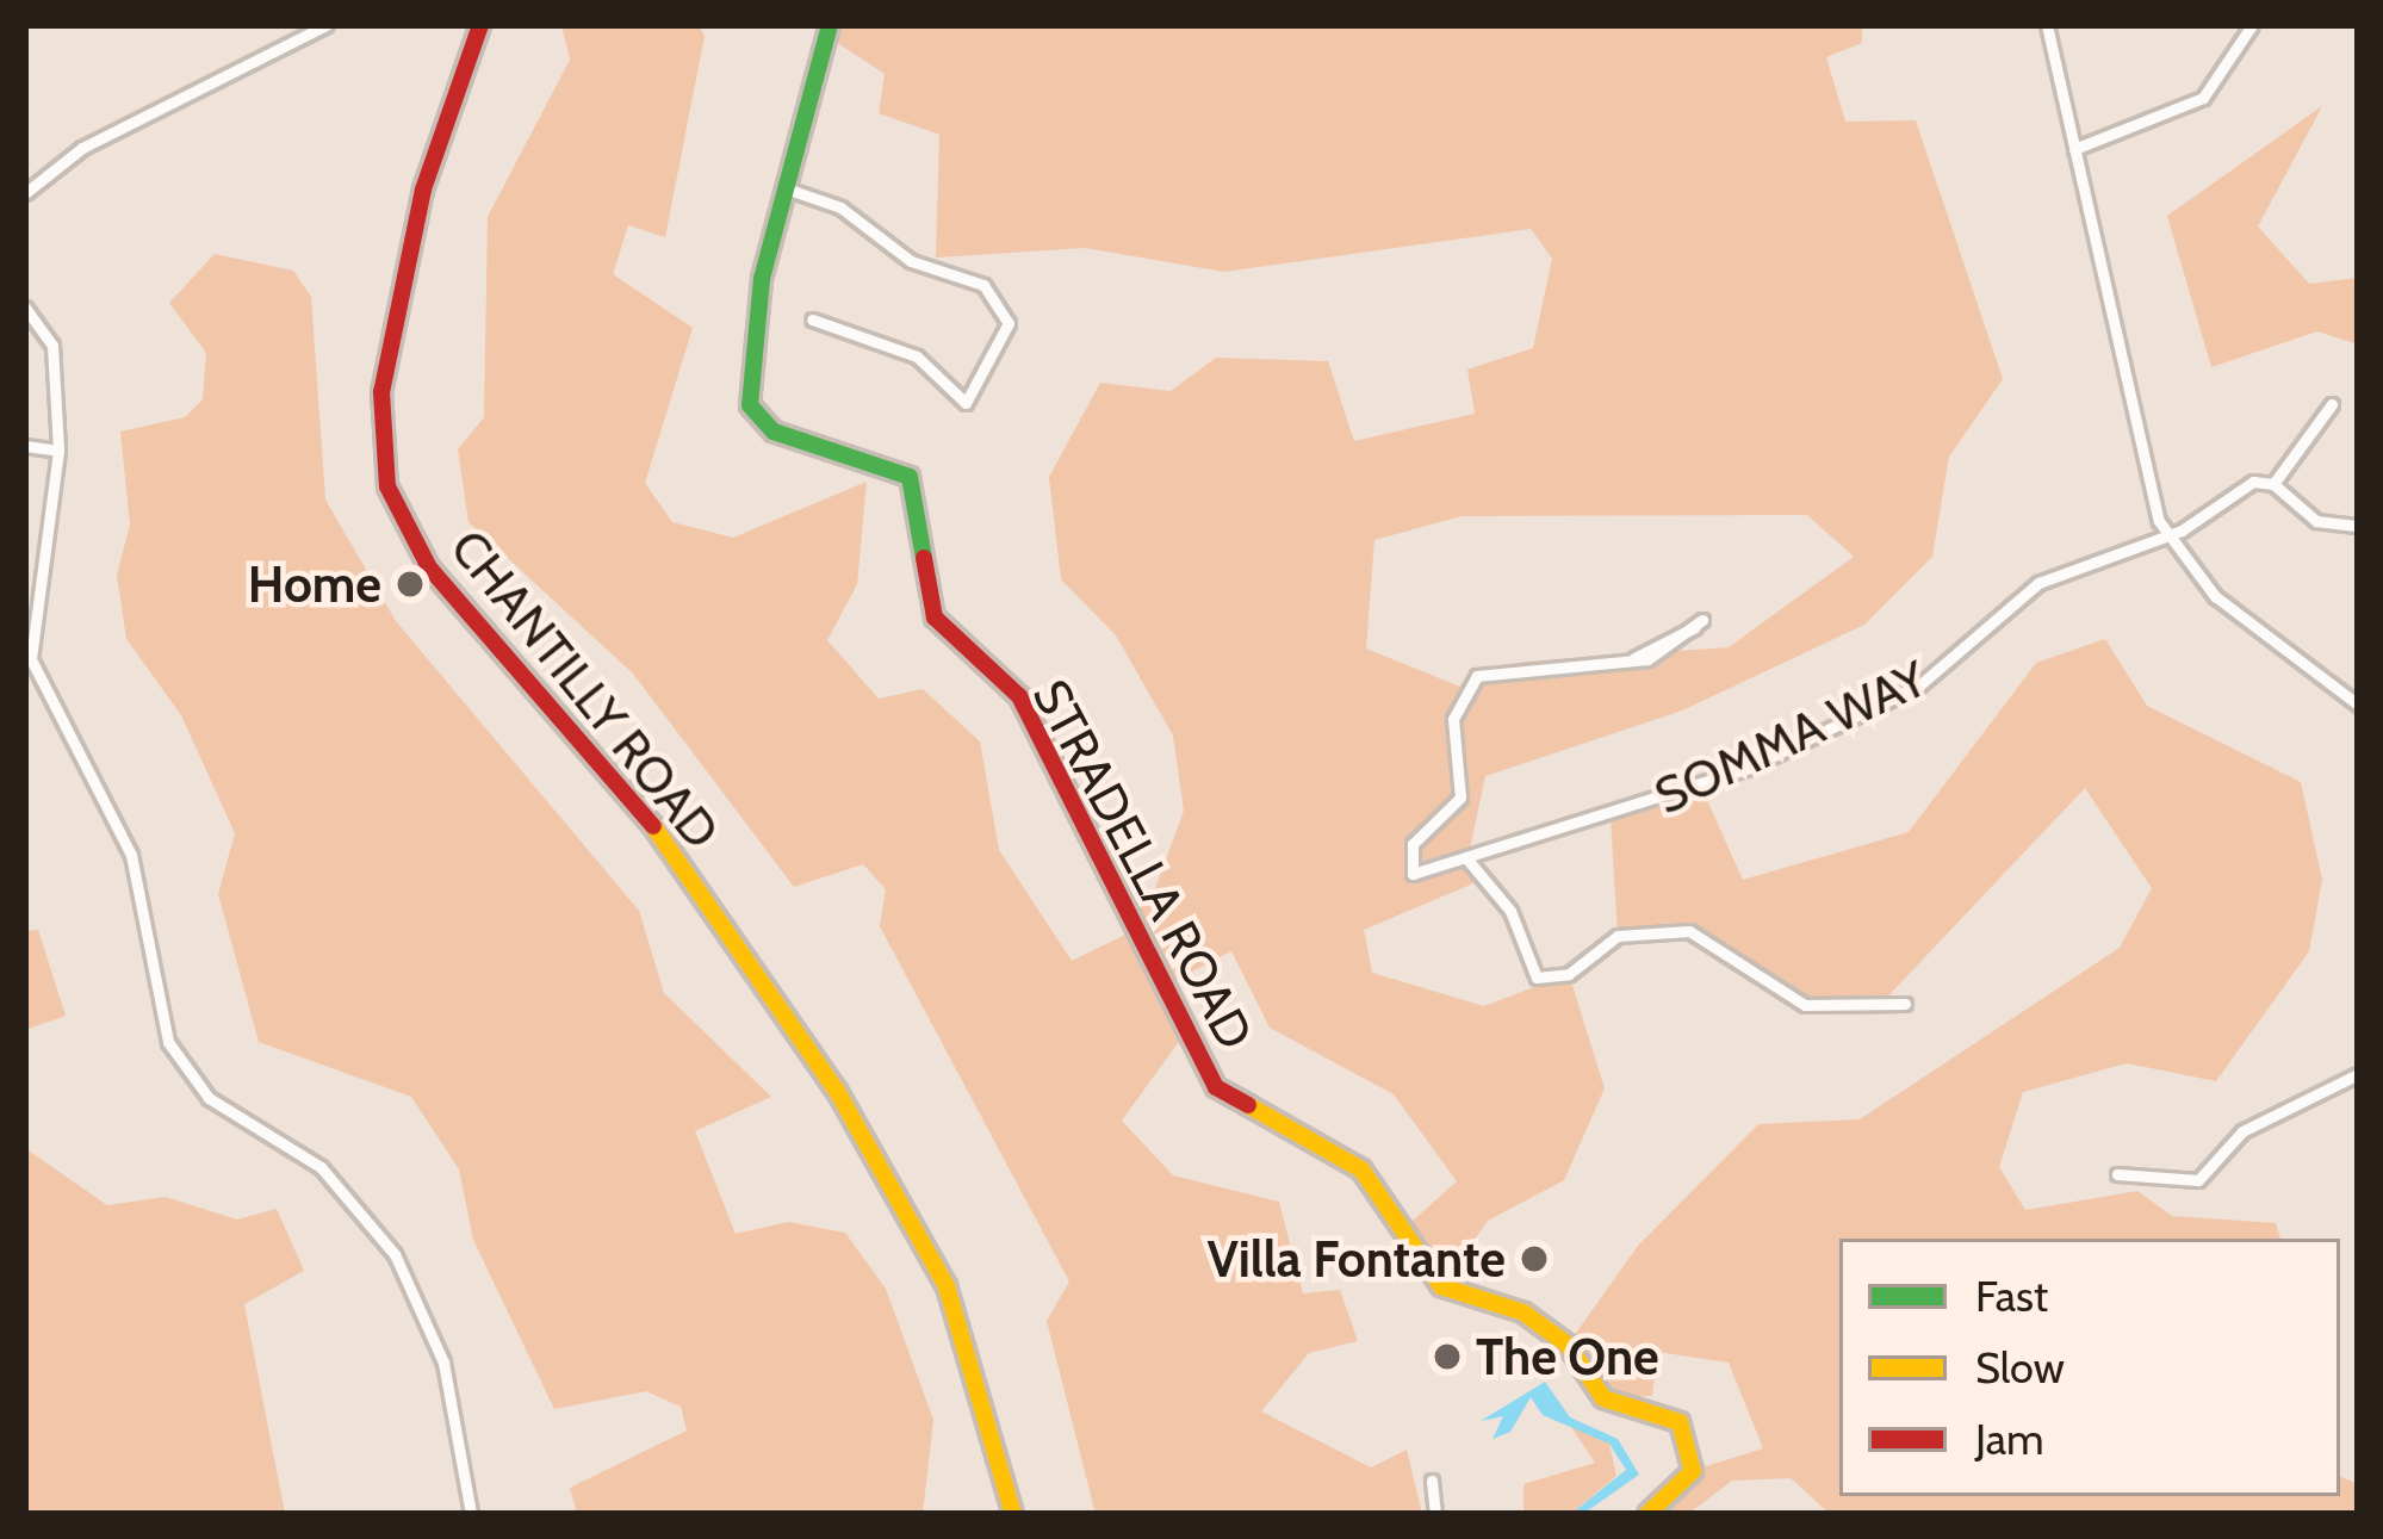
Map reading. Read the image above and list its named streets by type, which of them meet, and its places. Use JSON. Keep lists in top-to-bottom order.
{
  "streets": {
    "street": ["CHANTILLY ROAD", "SOMMA WAY", "STRADELLA ROAD"]
  },
  "places": ["Home", "Villa Fontante", "The One"],
  "legend": ["Fast", "Slow", "Jam"]
}
